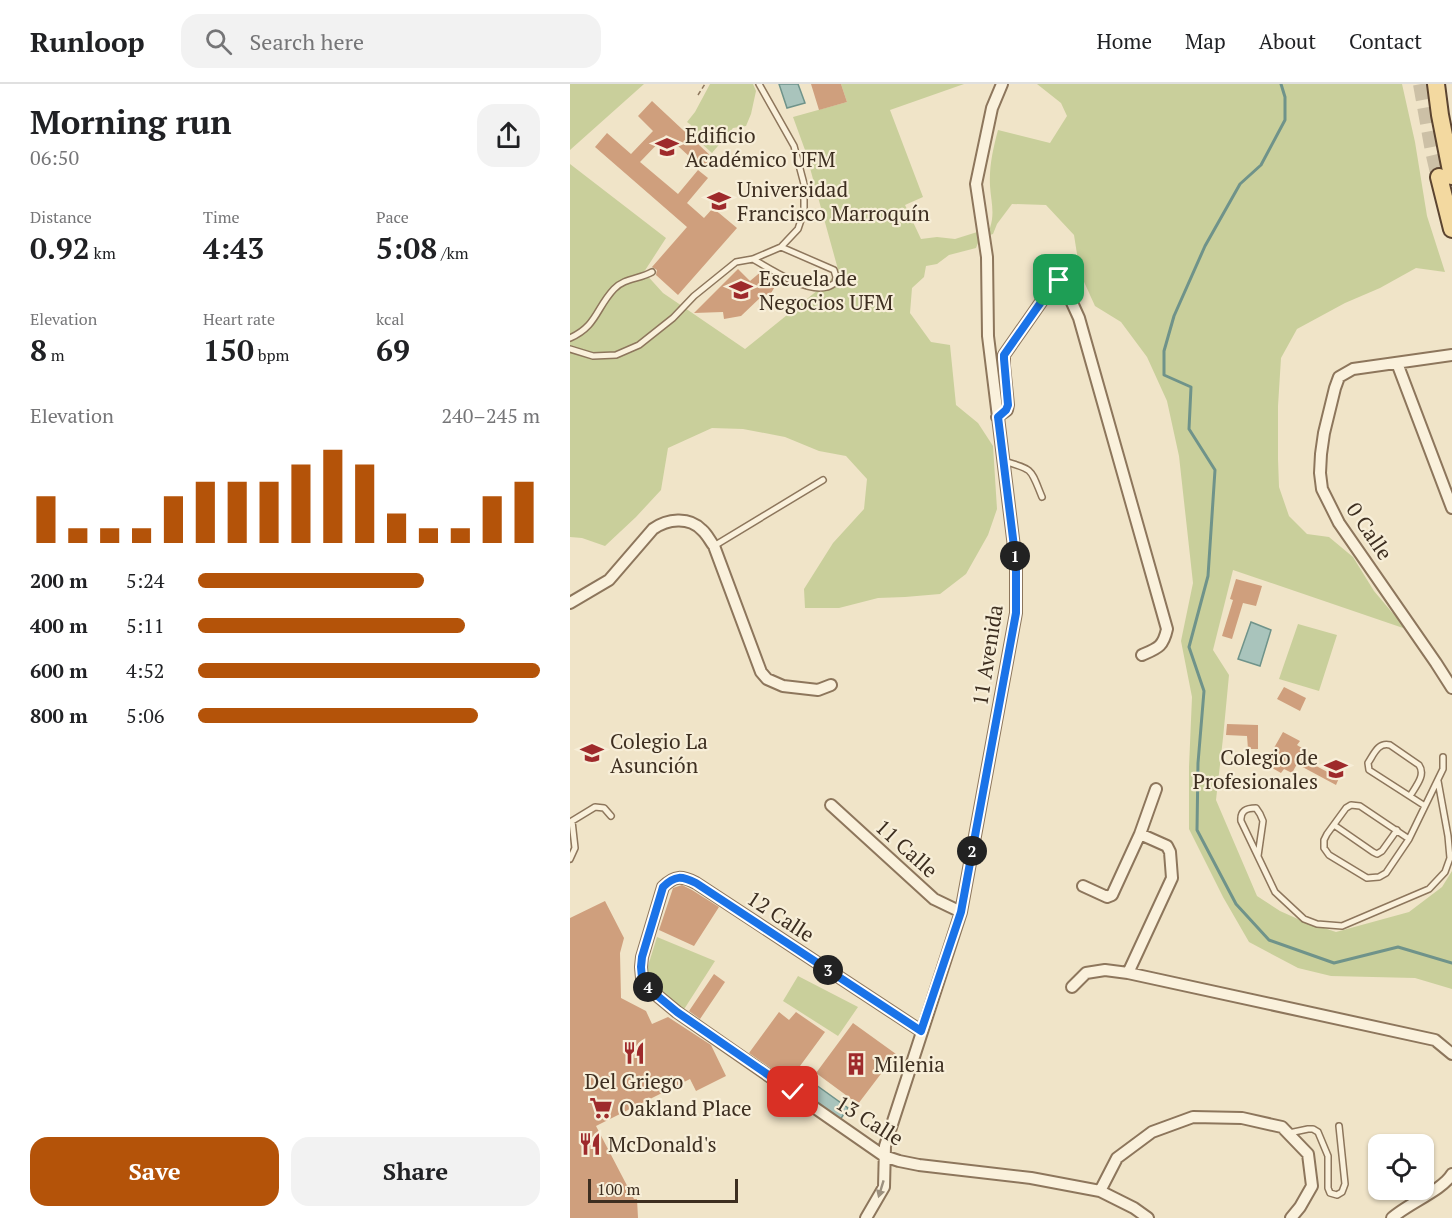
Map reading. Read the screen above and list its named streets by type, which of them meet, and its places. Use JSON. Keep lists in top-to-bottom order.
{
  "streets": {
    "street": [
      "0 Calle",
      "11 Avenida",
      "11 Calle",
      "12 Calle",
      "13 Calle"
    ]
  },
  "crossings": [
    ["11 Avenida", "11 Calle"],
    ["11 Avenida", "12 Calle"],
    ["11 Avenida", "13 Calle"],
    ["12 Calle", "13 Calle"]
  ],
  "places": {
    "school or university": [
      "Edificio Académico UFM",
      "Universidad Francisco Marroquín",
      "Escuela de Negocios UFM",
      "Colegio La Asunción",
      "Colegio de Profesionales"
    ],
    "restaurant": ["Del Griego", "McDonald's"],
    "building": ["Milenia"],
    "supermarket": ["Oakland Place"]
  },
  "scale_bar": "100 m",
  "page": {
    "header": "Runloop",
    "search": "Search here",
    "nav": [
      "Home",
      "Map",
      "About",
      "Contact"
    ],
    "heading": ["Morning run", "06:50"],
    "stats": [
      ["Distance", "0.92 km"],
      ["Time", "4:43"],
      ["Pace", "5:08 /km"],
      ["Elevation", "8 m"],
      ["Heart rate", "150 bpm"],
      ["kcal", "69"]
    ],
    "chart": ["Elevation", "240–245 m"],
    "pins": [
      "1",
      "2",
      "3",
      "4"
    ],
    "list": [
      {
        "name": "200 m",
        "note": "5:24"
      },
      {
        "name": "400 m",
        "note": "5:11"
      },
      {
        "name": "600 m",
        "note": "4:52"
      },
      {
        "name": "800 m",
        "note": "5:06"
      }
    ],
    "buttons": ["Save", "Share"],
    "scale": "100 m"
  }
}
